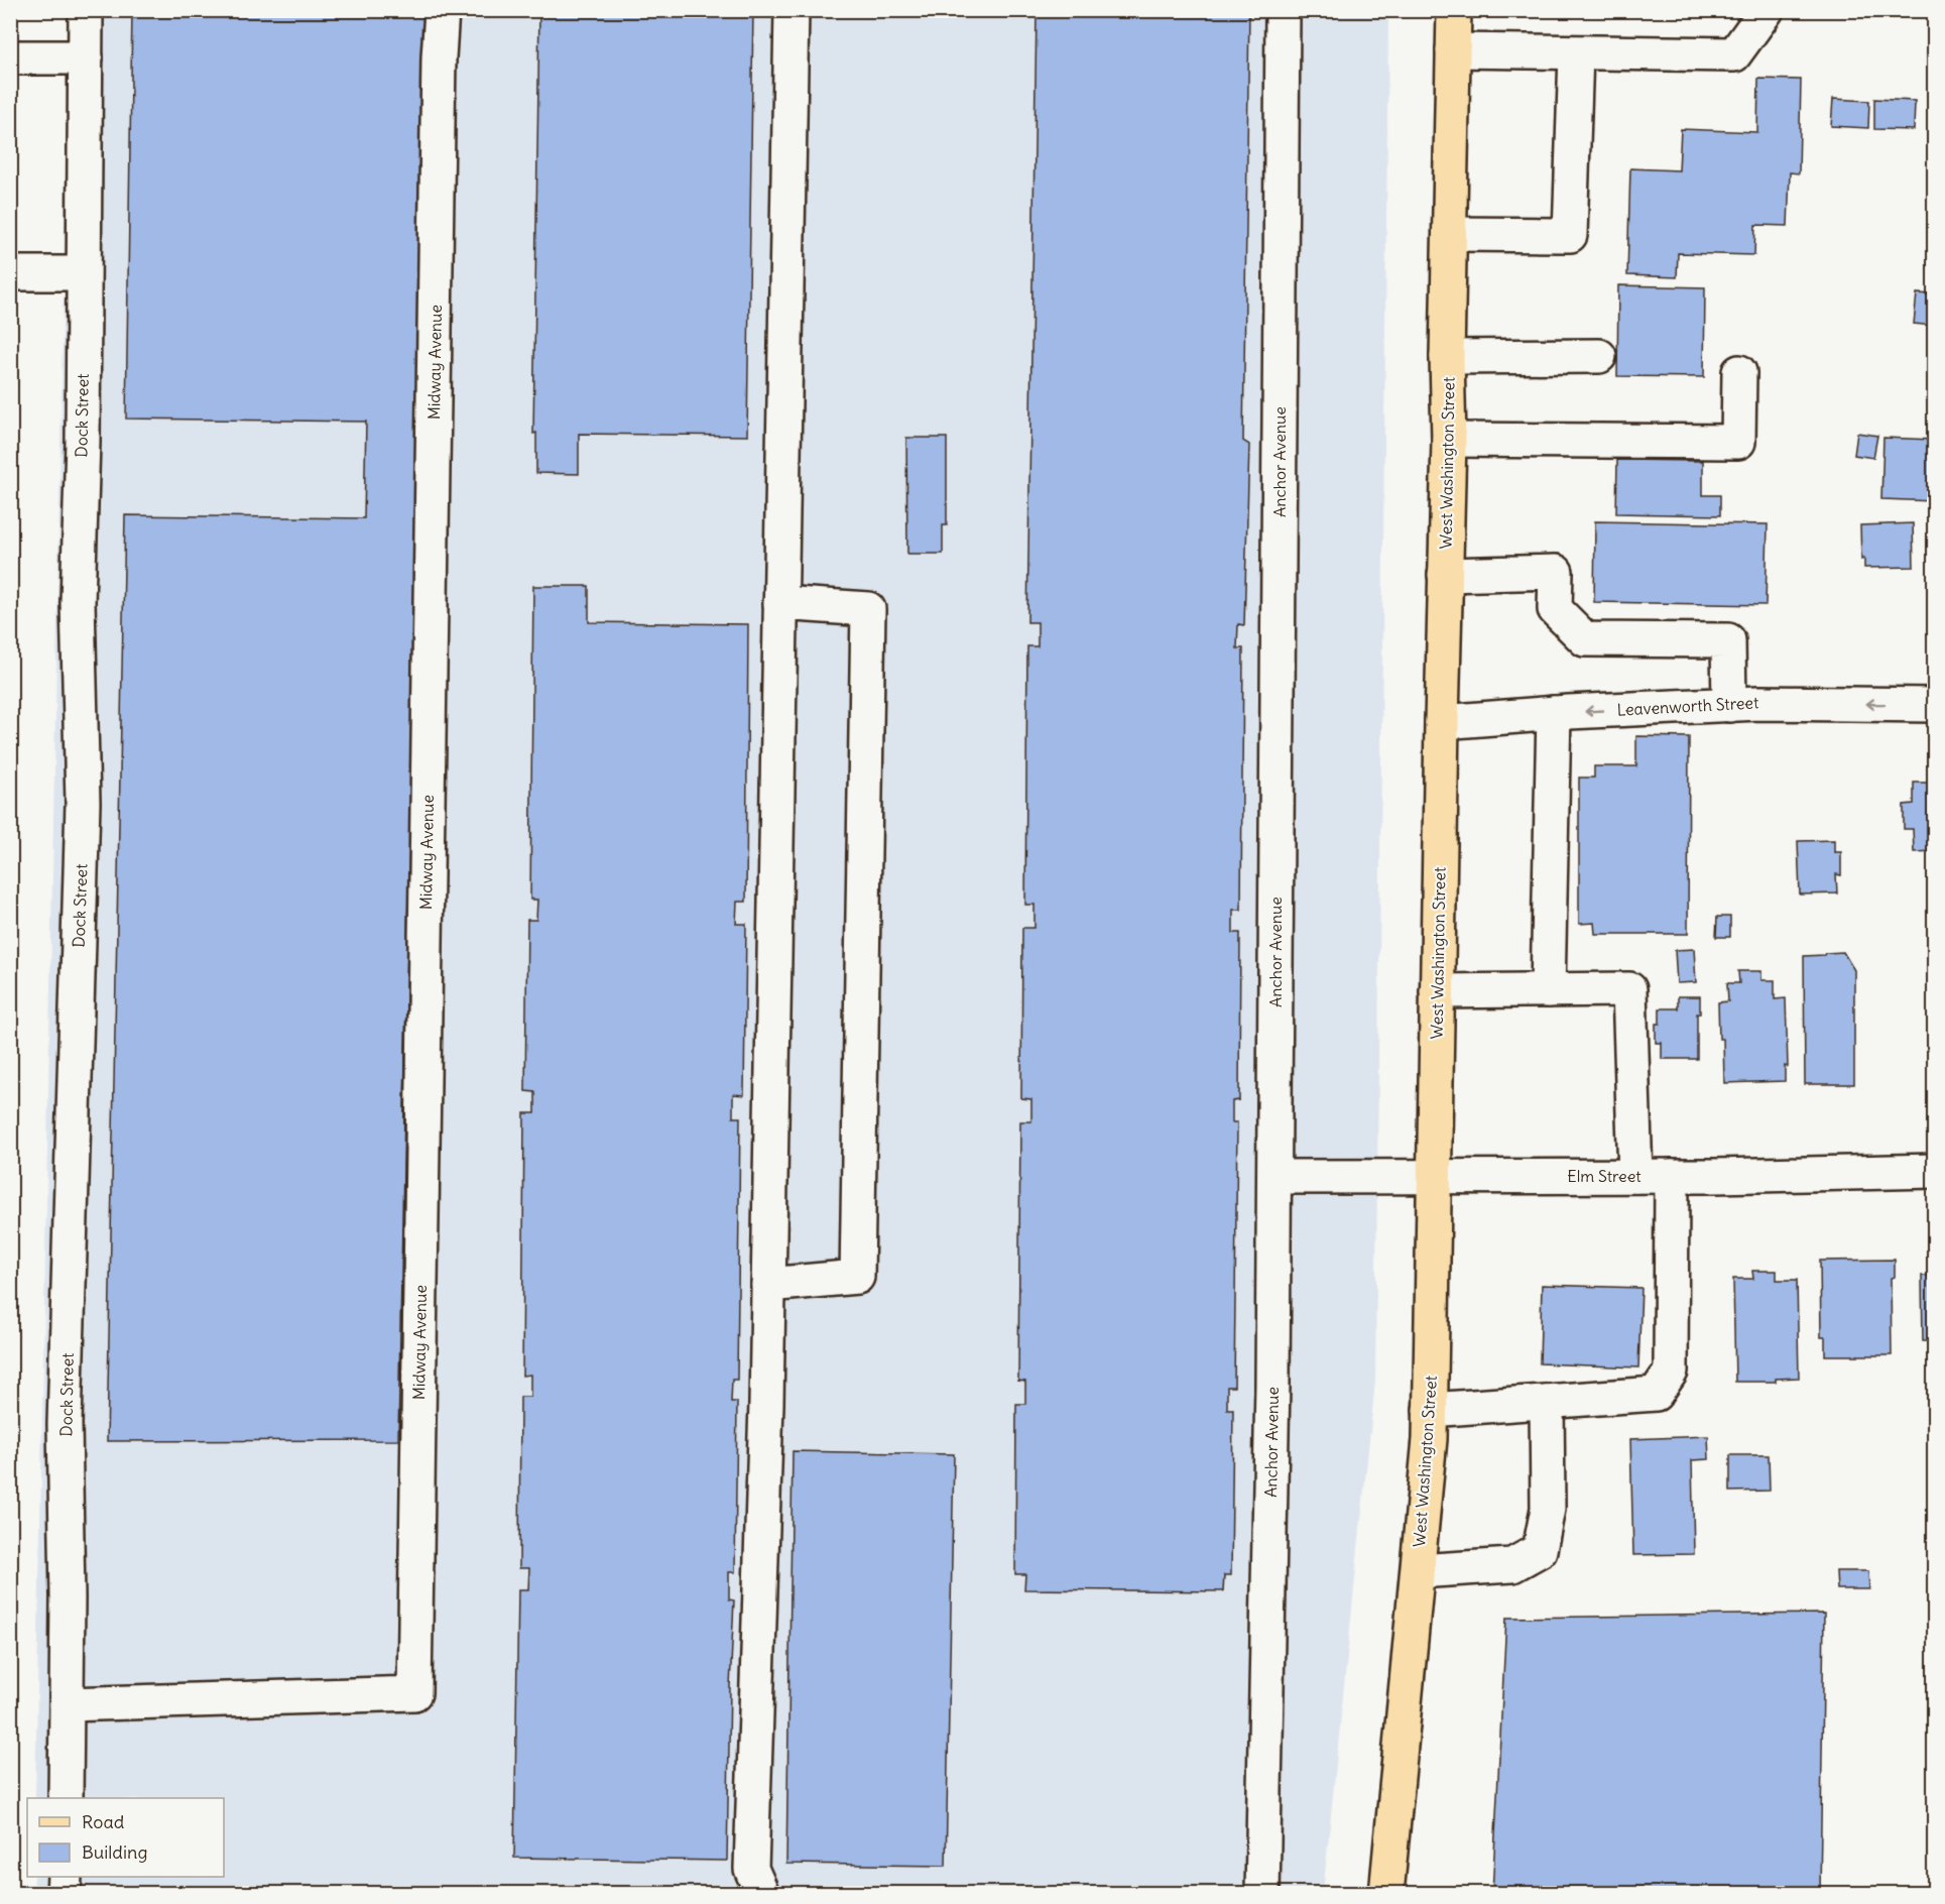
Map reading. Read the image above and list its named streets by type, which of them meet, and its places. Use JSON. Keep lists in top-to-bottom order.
{
  "streets": {
    "main road": ["West Washington Street"],
    "street": [
      "Midway Avenue",
      "Dock Street",
      "Anchor Avenue",
      "Leavenworth Street",
      "Elm Street"
    ]
  },
  "crossings": [
    ["Midway Avenue", "Dock Street"],
    ["Anchor Avenue", "Elm Street"],
    ["West Washington Street", "Leavenworth Street"],
    ["West Washington Street", "Elm Street"]
  ],
  "one_way": ["Leavenworth Street"],
  "legend": ["Road", "Building"]
}
